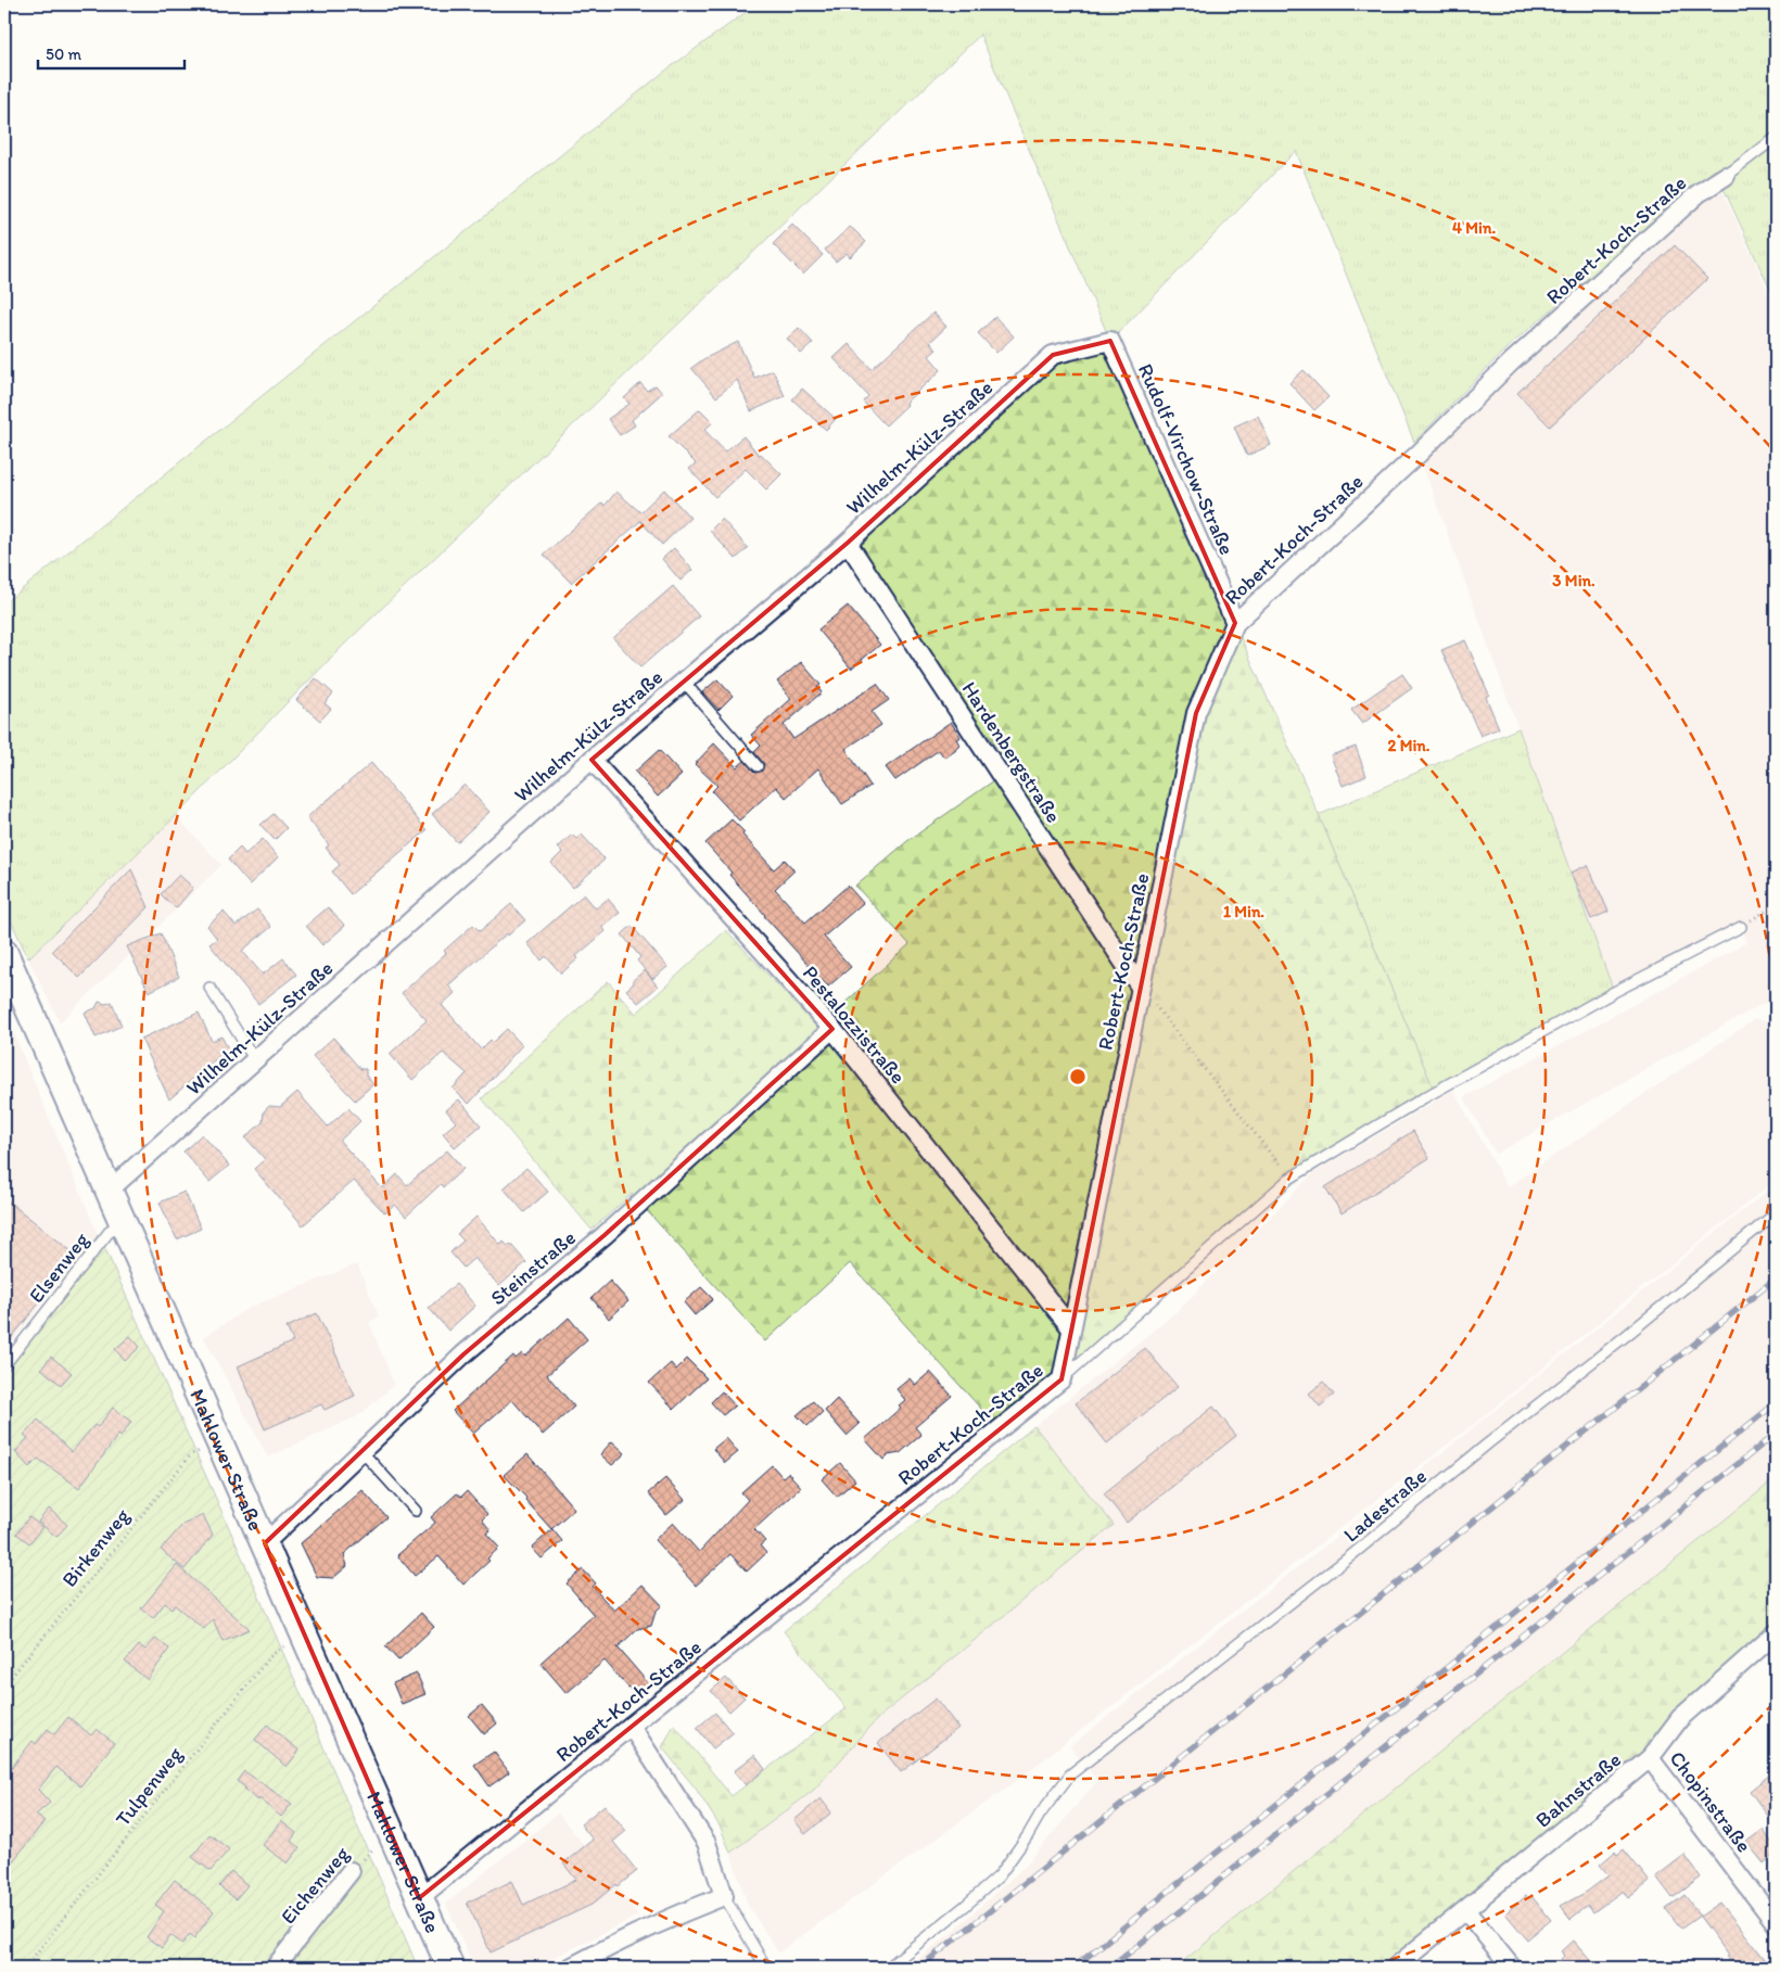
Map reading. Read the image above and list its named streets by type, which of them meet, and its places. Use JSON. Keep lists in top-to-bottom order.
{
  "streets": {
    "main road": ["Mahlower Straße"],
    "street": [
      "Robert-Koch-Straße",
      "Wilhelm-Külz-Straße",
      "Rudolf-Virchow-Straße",
      "Hardenbergstraße",
      "Pestalozzistraße",
      "Steinstraße",
      "Bahnstraße",
      "Chopinstraße",
      "Eichenweg"
    ],
    "lane": ["Elsenweg", "Ladestraße"],
    "path": ["Birkenweg", "Tulpenweg"]
  },
  "crossings": [
    ["Robert-Koch-Straße", "Rudolf-Virchow-Straße"],
    ["Robert-Koch-Straße", "Hardenbergstraße"],
    ["Robert-Koch-Straße", "Pestalozzistraße"],
    ["Robert-Koch-Straße", "Mahlower Straße"],
    ["Wilhelm-Külz-Straße", "Rudolf-Virchow-Straße"],
    ["Wilhelm-Külz-Straße", "Hardenbergstraße"],
    ["Wilhelm-Külz-Straße", "Pestalozzistraße"],
    ["Wilhelm-Külz-Straße", "Mahlower Straße"],
    ["Pestalozzistraße", "Steinstraße"],
    ["Elsenweg", "Mahlower Straße"],
    ["Steinstraße", "Mahlower Straße"],
    ["Mahlower Straße", "Birkenweg"],
    ["Mahlower Straße", "Tulpenweg"],
    ["Mahlower Straße", "Eichenweg"],
    ["Bahnstraße", "Chopinstraße"]
  ],
  "scale_bar": "50 m",
  "rings": [
    "4 Min.",
    "3 Min.",
    "2 Min.",
    "1 Min."
  ]
}
